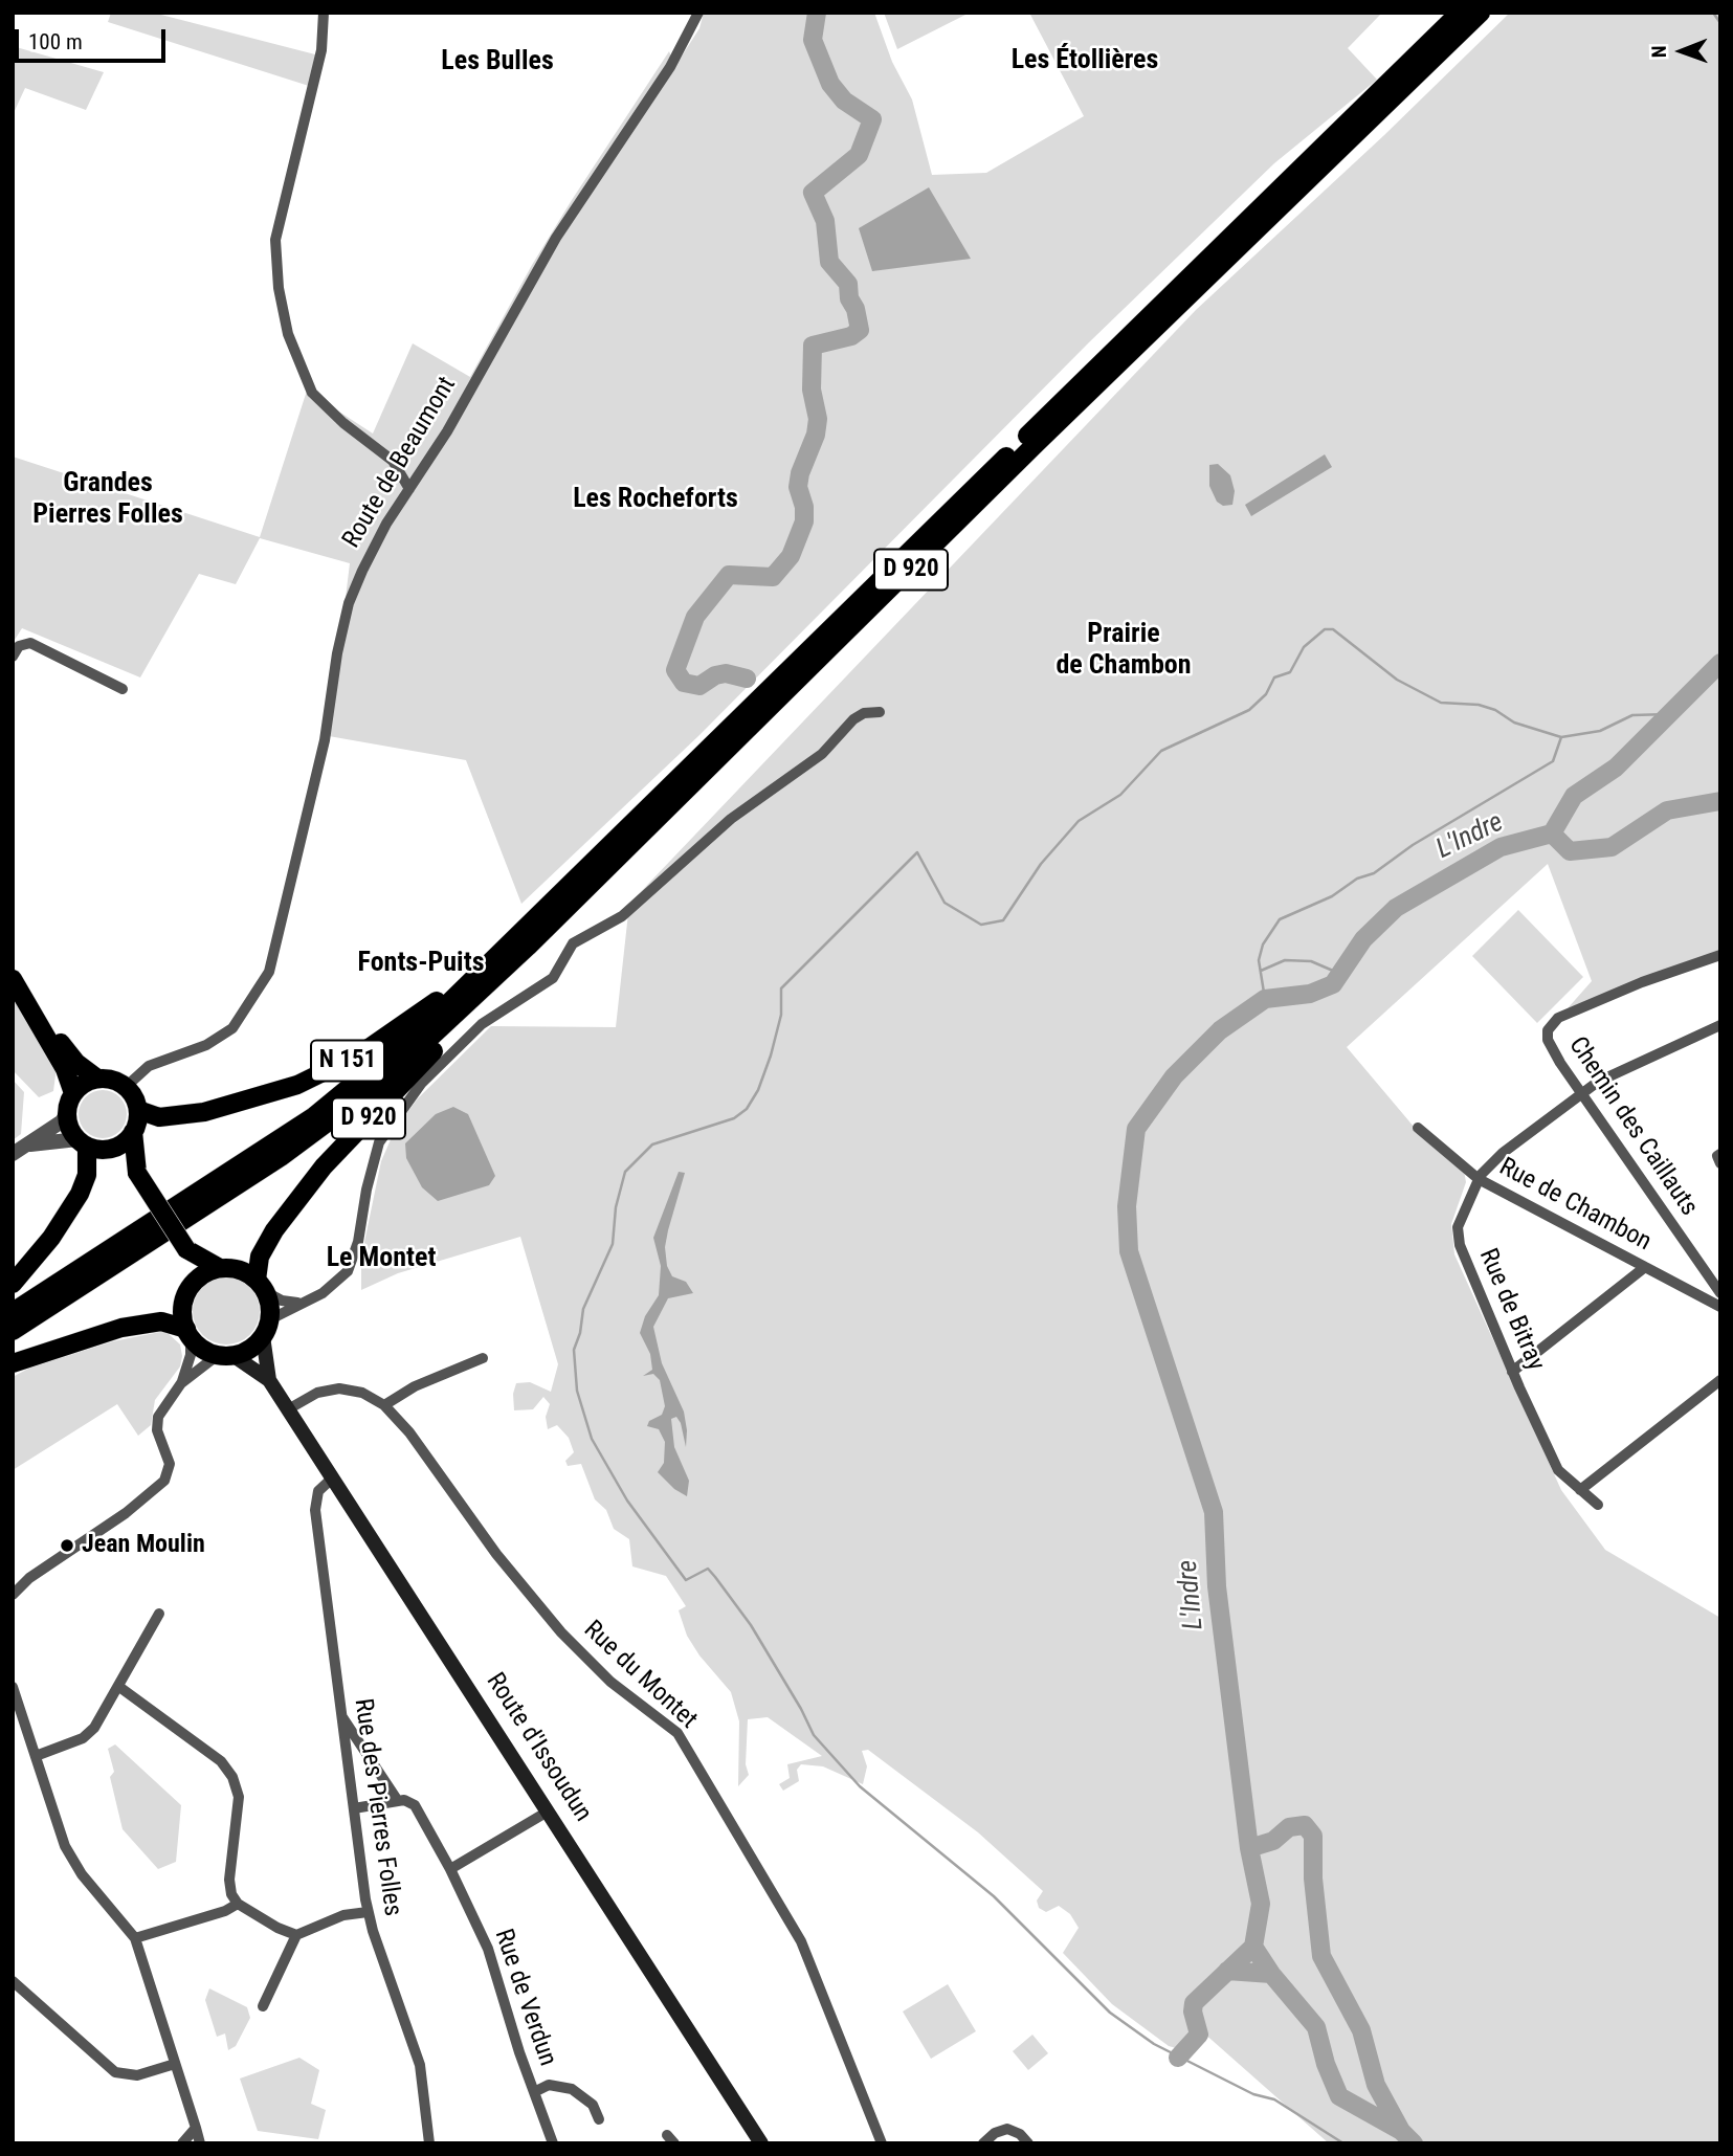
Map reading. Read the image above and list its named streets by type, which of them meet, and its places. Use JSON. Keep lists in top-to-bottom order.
{
  "streets": {
    "main road": ["D 920", "N 151", "Route d'Issoudun"],
    "street": [
      "Route de Beaumont",
      "Chemin des Caillauts",
      "Rue de Chambon",
      "Rue de Bitray",
      "Rue du Montet",
      "Rue des Pierres Folles",
      "Rue de Verdun"
    ]
  },
  "crossings": [
    ["Route de Beaumont", "N 151"],
    ["D 920", "N 151"],
    ["D 920", "Route d'Issoudun"],
    ["Chemin des Caillauts", "Rue de Bitray"],
    ["Rue de Chambon", "Rue de Bitray"],
    ["Rue du Montet", "Route d'Issoudun"],
    ["Route d'Issoudun", "Rue des Pierres Folles"],
    ["Rue des Pierres Folles", "Rue de Verdun"]
  ],
  "districts": [
    "Les Étollières",
    "Les Bulles",
    "Grandes Pierres Folles",
    "Les Rocheforts",
    "Prairie de Chambon",
    "Fonts-Puits",
    "Le Montet"
  ],
  "water": ["L'Indre"],
  "places": ["Jean Moulin"],
  "scale_bar": "100 m",
  "north": "left"
}
